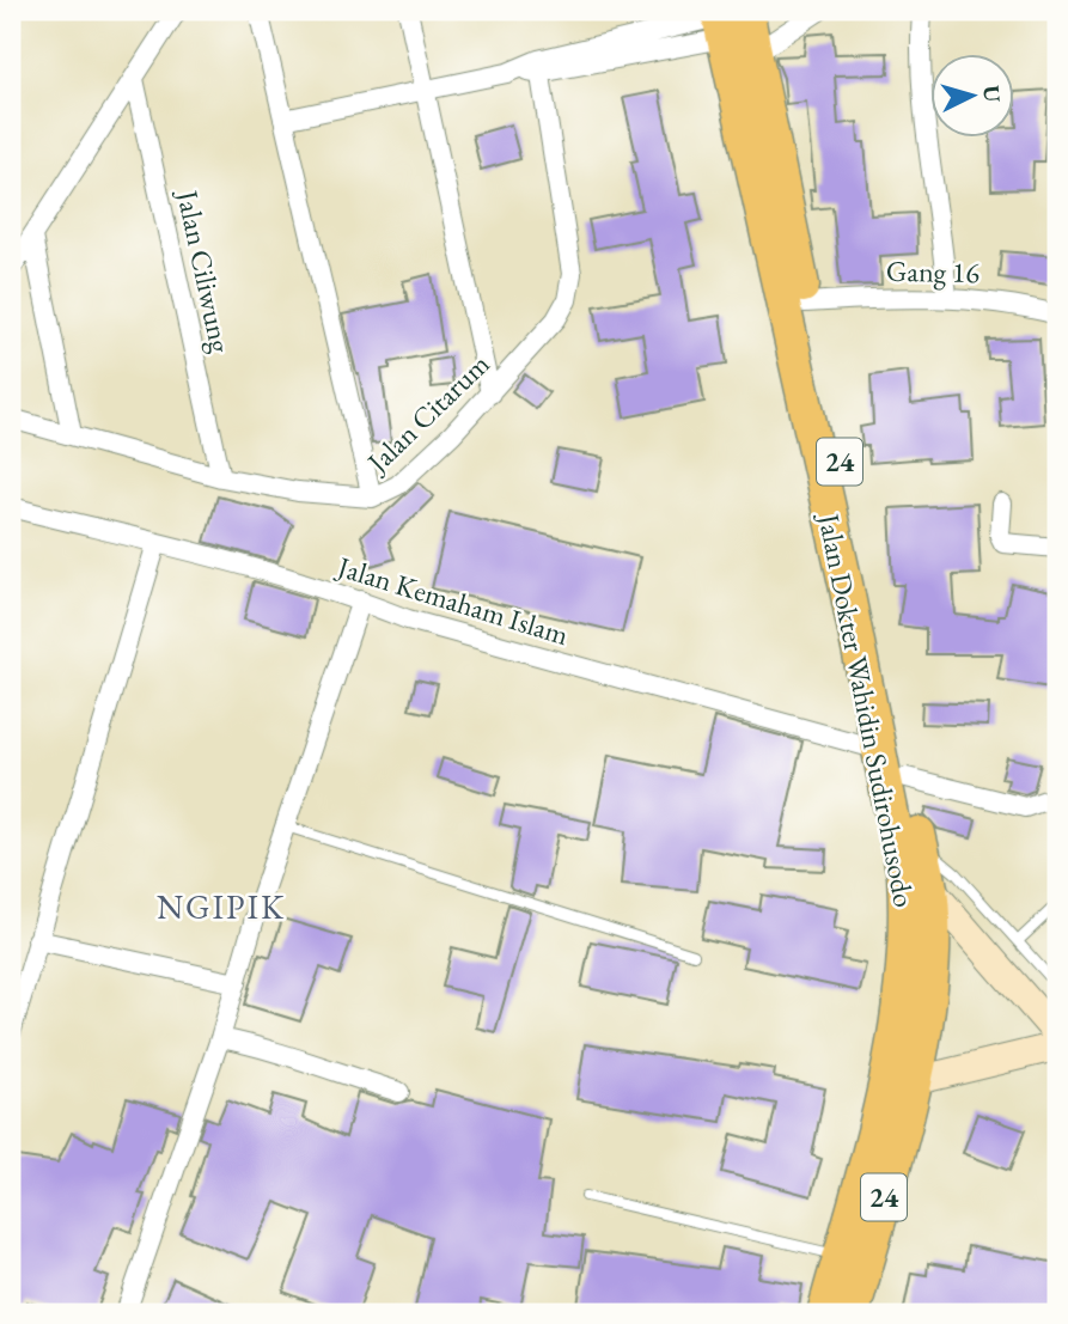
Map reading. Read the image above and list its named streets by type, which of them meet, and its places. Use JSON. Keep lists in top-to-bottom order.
{
  "streets": {
    "highway": ["24", "Jalan Dokter Wahidin Sudirohusodo"],
    "street": [
      "Jalan Ciliwung",
      "Gang 16",
      "Jalan Citarum",
      "Jalan Kemaham Islam"
    ]
  },
  "crossings": [
    ["Jalan Ciliwung", "Jalan Citarum"],
    ["Gang 16", "Jalan Dokter Wahidin Sudirohusodo"],
    ["Jalan Kemaham Islam", "Jalan Dokter Wahidin Sudirohusodo"]
  ],
  "districts": ["NGIPIK"],
  "north": "right"
}
